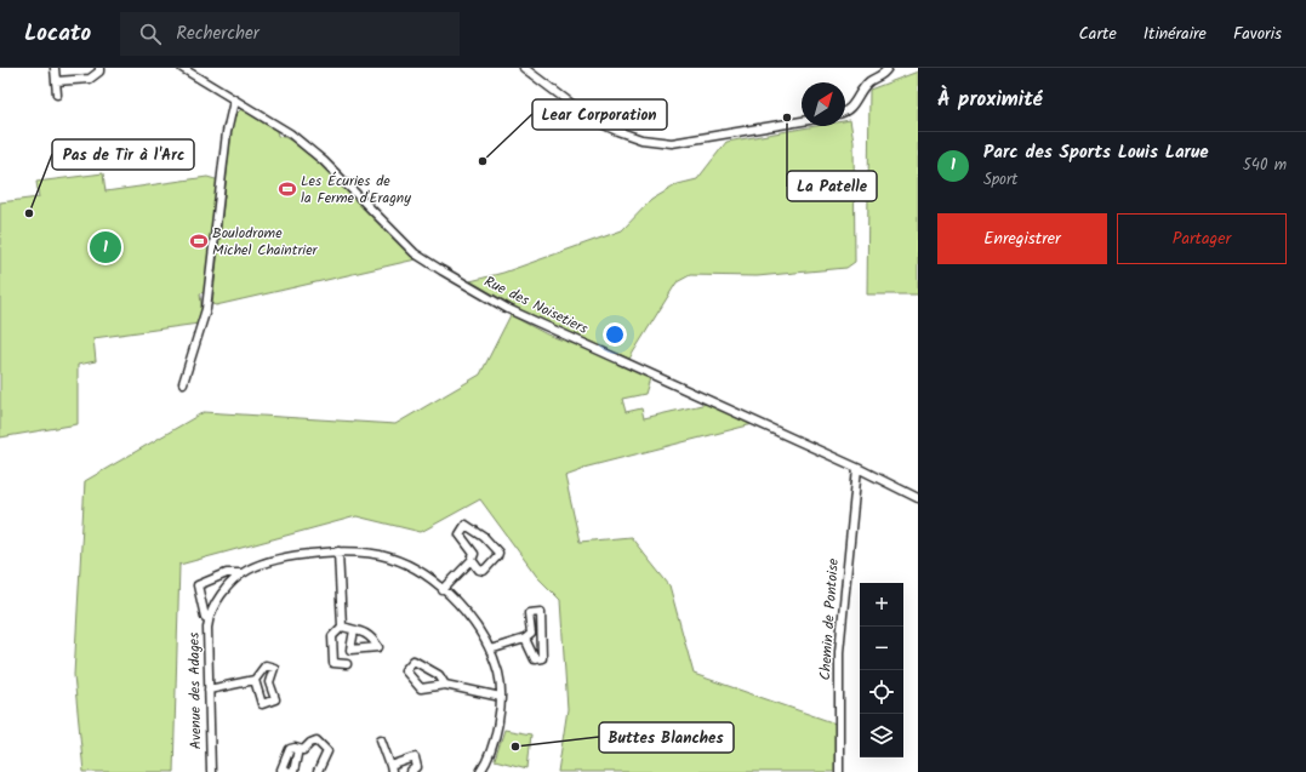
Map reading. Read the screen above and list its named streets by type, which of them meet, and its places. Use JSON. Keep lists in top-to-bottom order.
{
  "streets": {
    "street": ["Rue des Noisetiers", "Chemin de Pontoise", "Avenue des Adages"]
  },
  "crossings": [
    ["Rue des Noisetiers", "Chemin de Pontoise"]
  ],
  "places": {
    "other": [
      "La Patelle",
      "Lear Corporation",
      "Pas de Tir à l'Arc",
      "Buttes Blanches"
    ],
    "sports": ["Les Écuries de la Ferme d'Eragny", "Boulodrome Michel Chaintrier"]
  },
  "north": "top right",
  "page": {
    "header": "Locato",
    "search": "Rechercher",
    "nav": ["Carte", "Itinéraire", "Favoris"],
    "heading": "À proximité",
    "list": [
      {
        "mark": "1",
        "name": "Parc des Sports Louis Larue",
        "note": "Sport",
        "value": "540 m"
      }
    ],
    "buttons": ["Enregistrer", "Partager"],
    "pins": "1",
    "map_buttons": ["+", "−"]
  }
}
